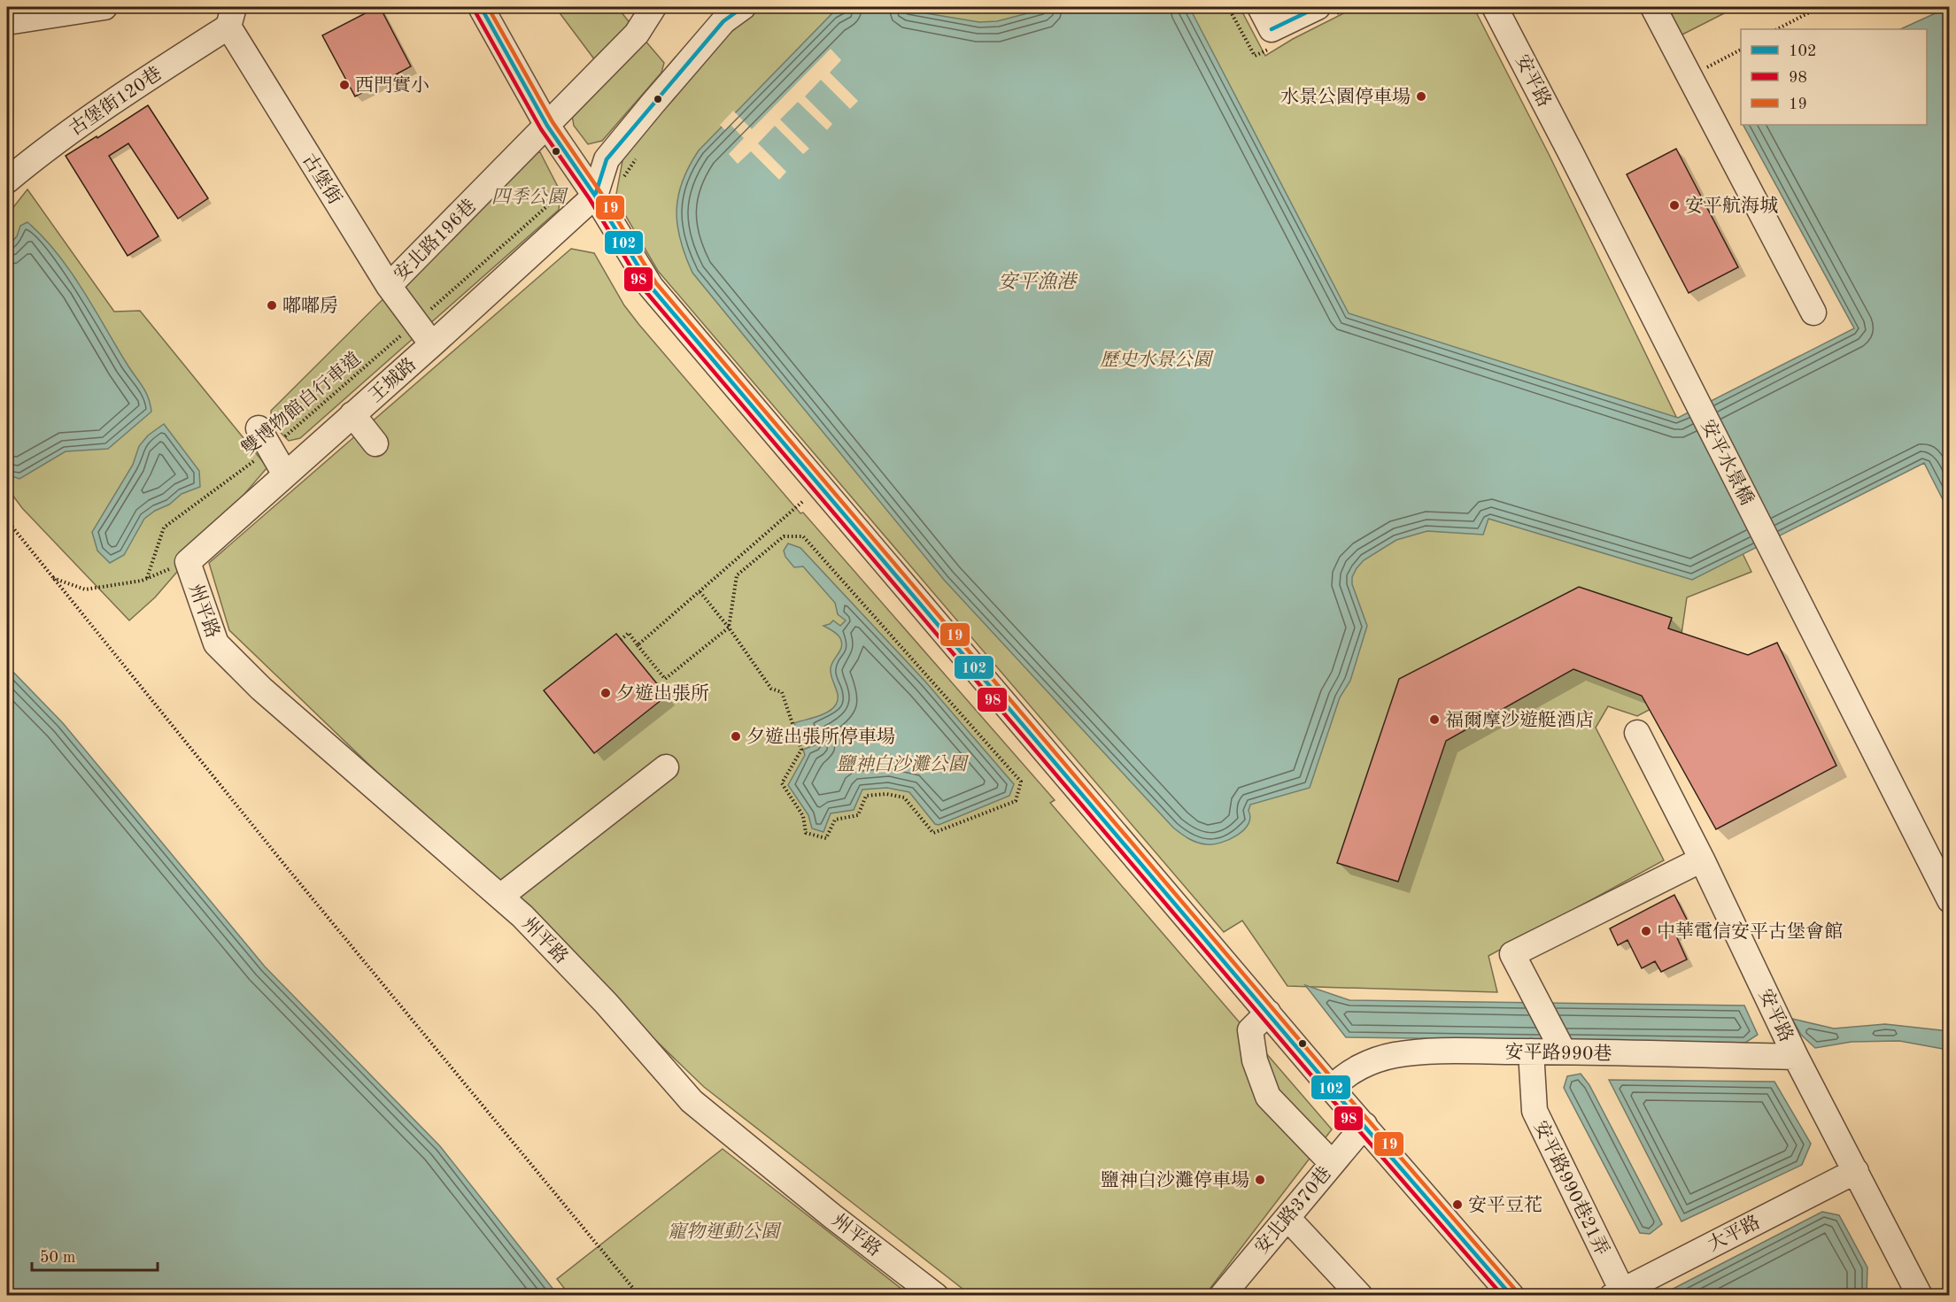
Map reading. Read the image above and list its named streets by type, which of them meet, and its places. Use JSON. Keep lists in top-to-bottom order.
{
  "streets": {
    "street": [
      "安平路",
      "古堡街120巷",
      "古堡街",
      "安北路196巷",
      "王城路",
      "安平水景橋",
      "州平路",
      "安平路990巷",
      "安平路990巷21弄",
      "安北路370巷",
      "大平路"
    ],
    "path": ["雙博物館自行車道"]
  },
  "crossings": [
    ["安平路", "安平水景橋"],
    ["安平路", "安平路990巷"],
    ["安平路", "大平路"],
    ["古堡街120巷", "古堡街"],
    ["古堡街", "安北路196巷"],
    ["古堡街", "王城路"],
    ["古堡街", "雙博物館自行車道"],
    ["王城路", "州平路"],
    ["安平路990巷", "安平路990巷21弄"],
    ["安平路990巷21弄", "大平路"]
  ],
  "water": ["安平漁港"],
  "parks": [
    "四季公園",
    "歷史水景公園",
    "鹽神白沙灘公園",
    "寵物運動公園"
  ],
  "places": [
    "西門實小",
    "水景公園停車場",
    "安平航海城",
    "嘟嘟房",
    "夕遊出張所",
    "福爾摩沙遊艇酒店",
    "夕遊出張所停車場",
    "中華電信安平古堡會館",
    "鹽神白沙灘停車場",
    "安平豆花"
  ],
  "lines": ["transit line 102", "transit line 19", "transit line 98"],
  "legend": ["102", "98", "19"],
  "scale_bar": "50 m"
}
